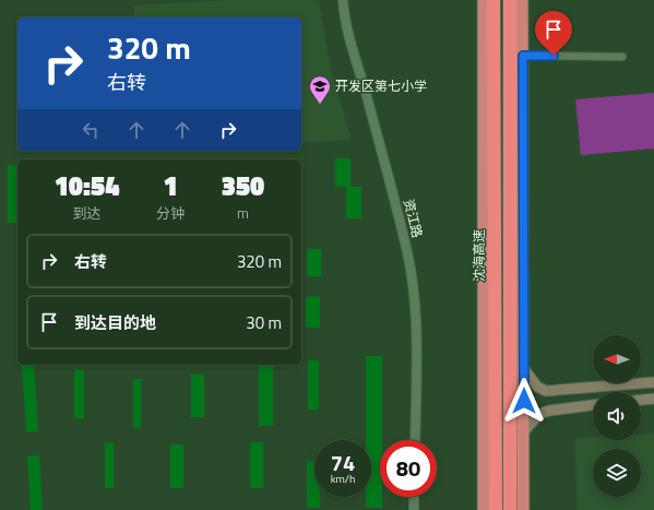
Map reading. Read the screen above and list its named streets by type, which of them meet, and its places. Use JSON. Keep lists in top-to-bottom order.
{
  "streets": {
    "highway": ["沈海高速"],
    "street": ["资江路"]
  },
  "places": {
    "school or university": ["开发区第七小学"]
  },
  "north": "left",
  "page": {
    "turn": ["320 m", "右转"],
    "eta": [
      "10:54",
      "到达",
      "1",
      "分钟",
      "350",
      "m"
    ],
    "list": [
      {
        "name": "右转",
        "value": "320 m"
      },
      {
        "name": "到达目的地",
        "value": "30 m"
      }
    ],
    "speed": "74 km/h",
    "limit": "80"
  }
}
